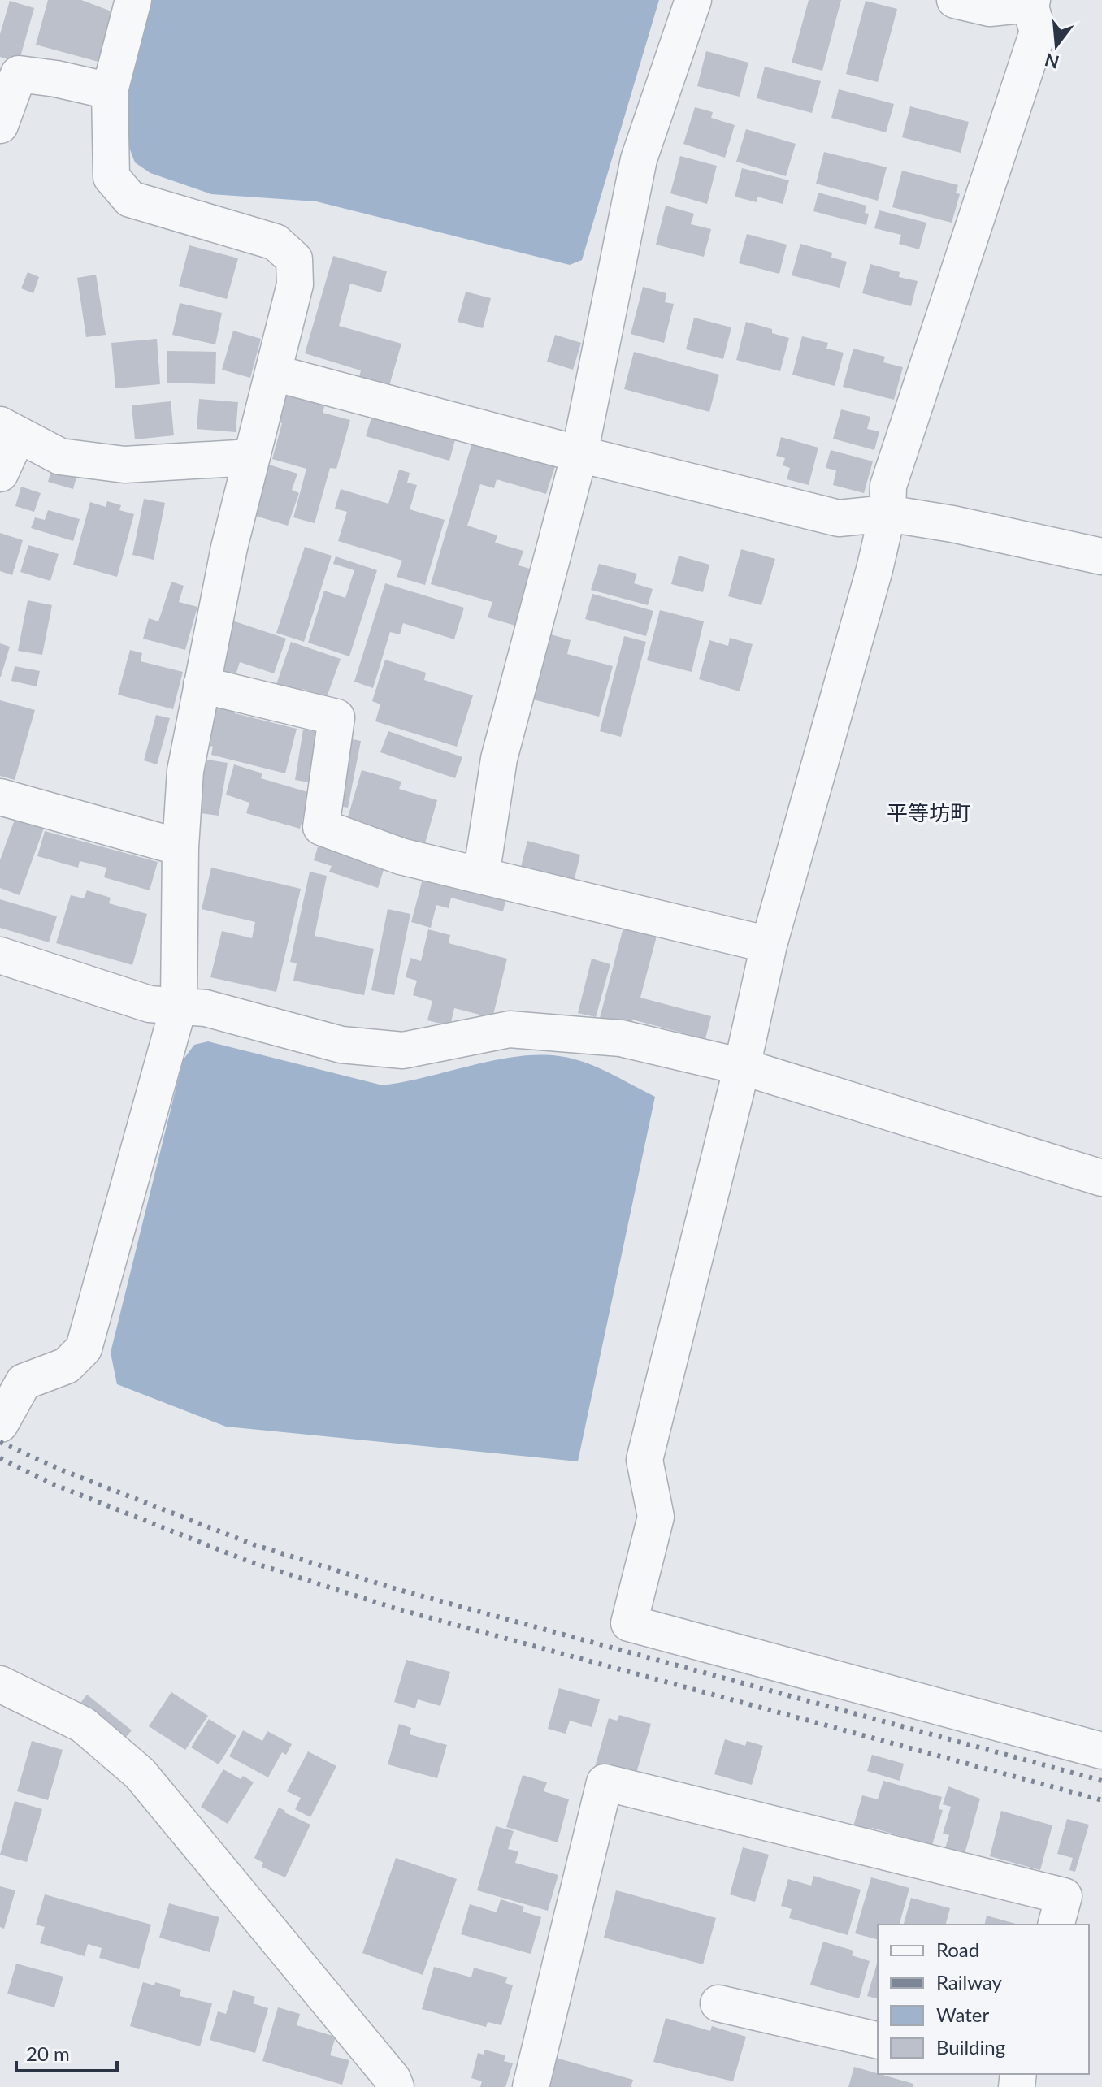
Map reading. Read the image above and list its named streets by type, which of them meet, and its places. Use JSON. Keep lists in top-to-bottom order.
{
  "districts": ["平等坊町"],
  "legend": [
    "Road",
    "Railway",
    "Water",
    "Building"
  ],
  "scale_bar": "20 m",
  "north": "bottom"
}
